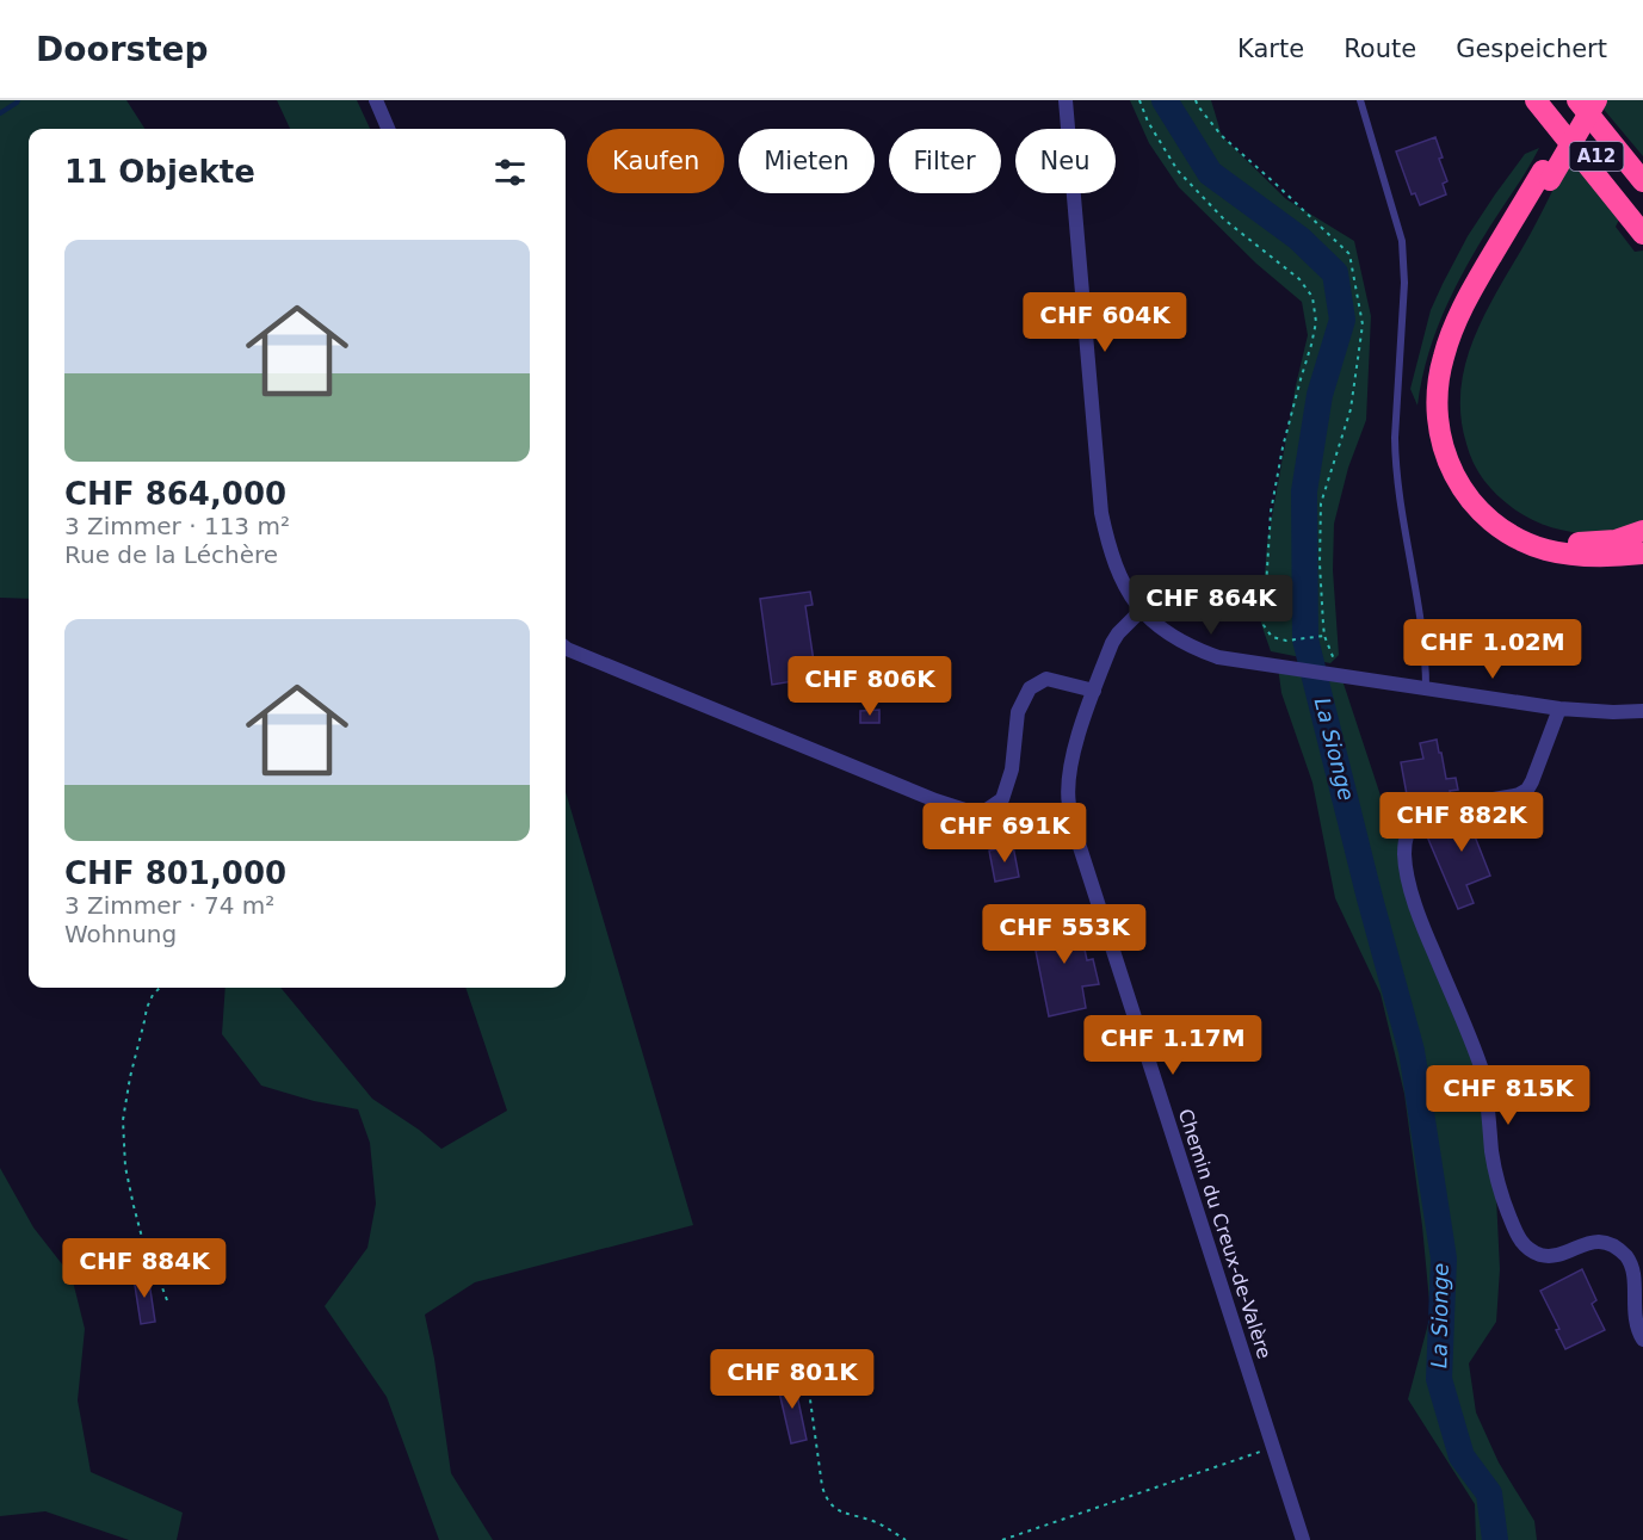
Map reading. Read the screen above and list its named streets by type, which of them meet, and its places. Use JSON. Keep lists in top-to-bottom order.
{
  "streets": {
    "highway": ["A12"],
    "street": ["Chemin du Creux-de-Valère"]
  },
  "water": ["La Sionge"],
  "page": {
    "header": "Doorstep",
    "nav": ["Karte", "Route", "Gespeichert"],
    "chip": [
      "Kaufen",
      "Mieten",
      "Filter",
      "Neu"
    ],
    "heading": "11 Objekte",
    "list": [
      {
        "name": "CHF 864,000",
        "note": "3 Zimmer · 113 m² · Rue de la Léchère"
      },
      {
        "name": "CHF 801,000",
        "note": "3 Zimmer · 74 m² · Wohnung"
      }
    ],
    "price": [
      "CHF 604K",
      "CHF 864K",
      "CHF 1.02M",
      "CHF 806K",
      "CHF 882K",
      "CHF 691K",
      "CHF 553K",
      "CHF 1.17M",
      "CHF 815K",
      "CHF 884K",
      "CHF 801K"
    ]
  }
}
